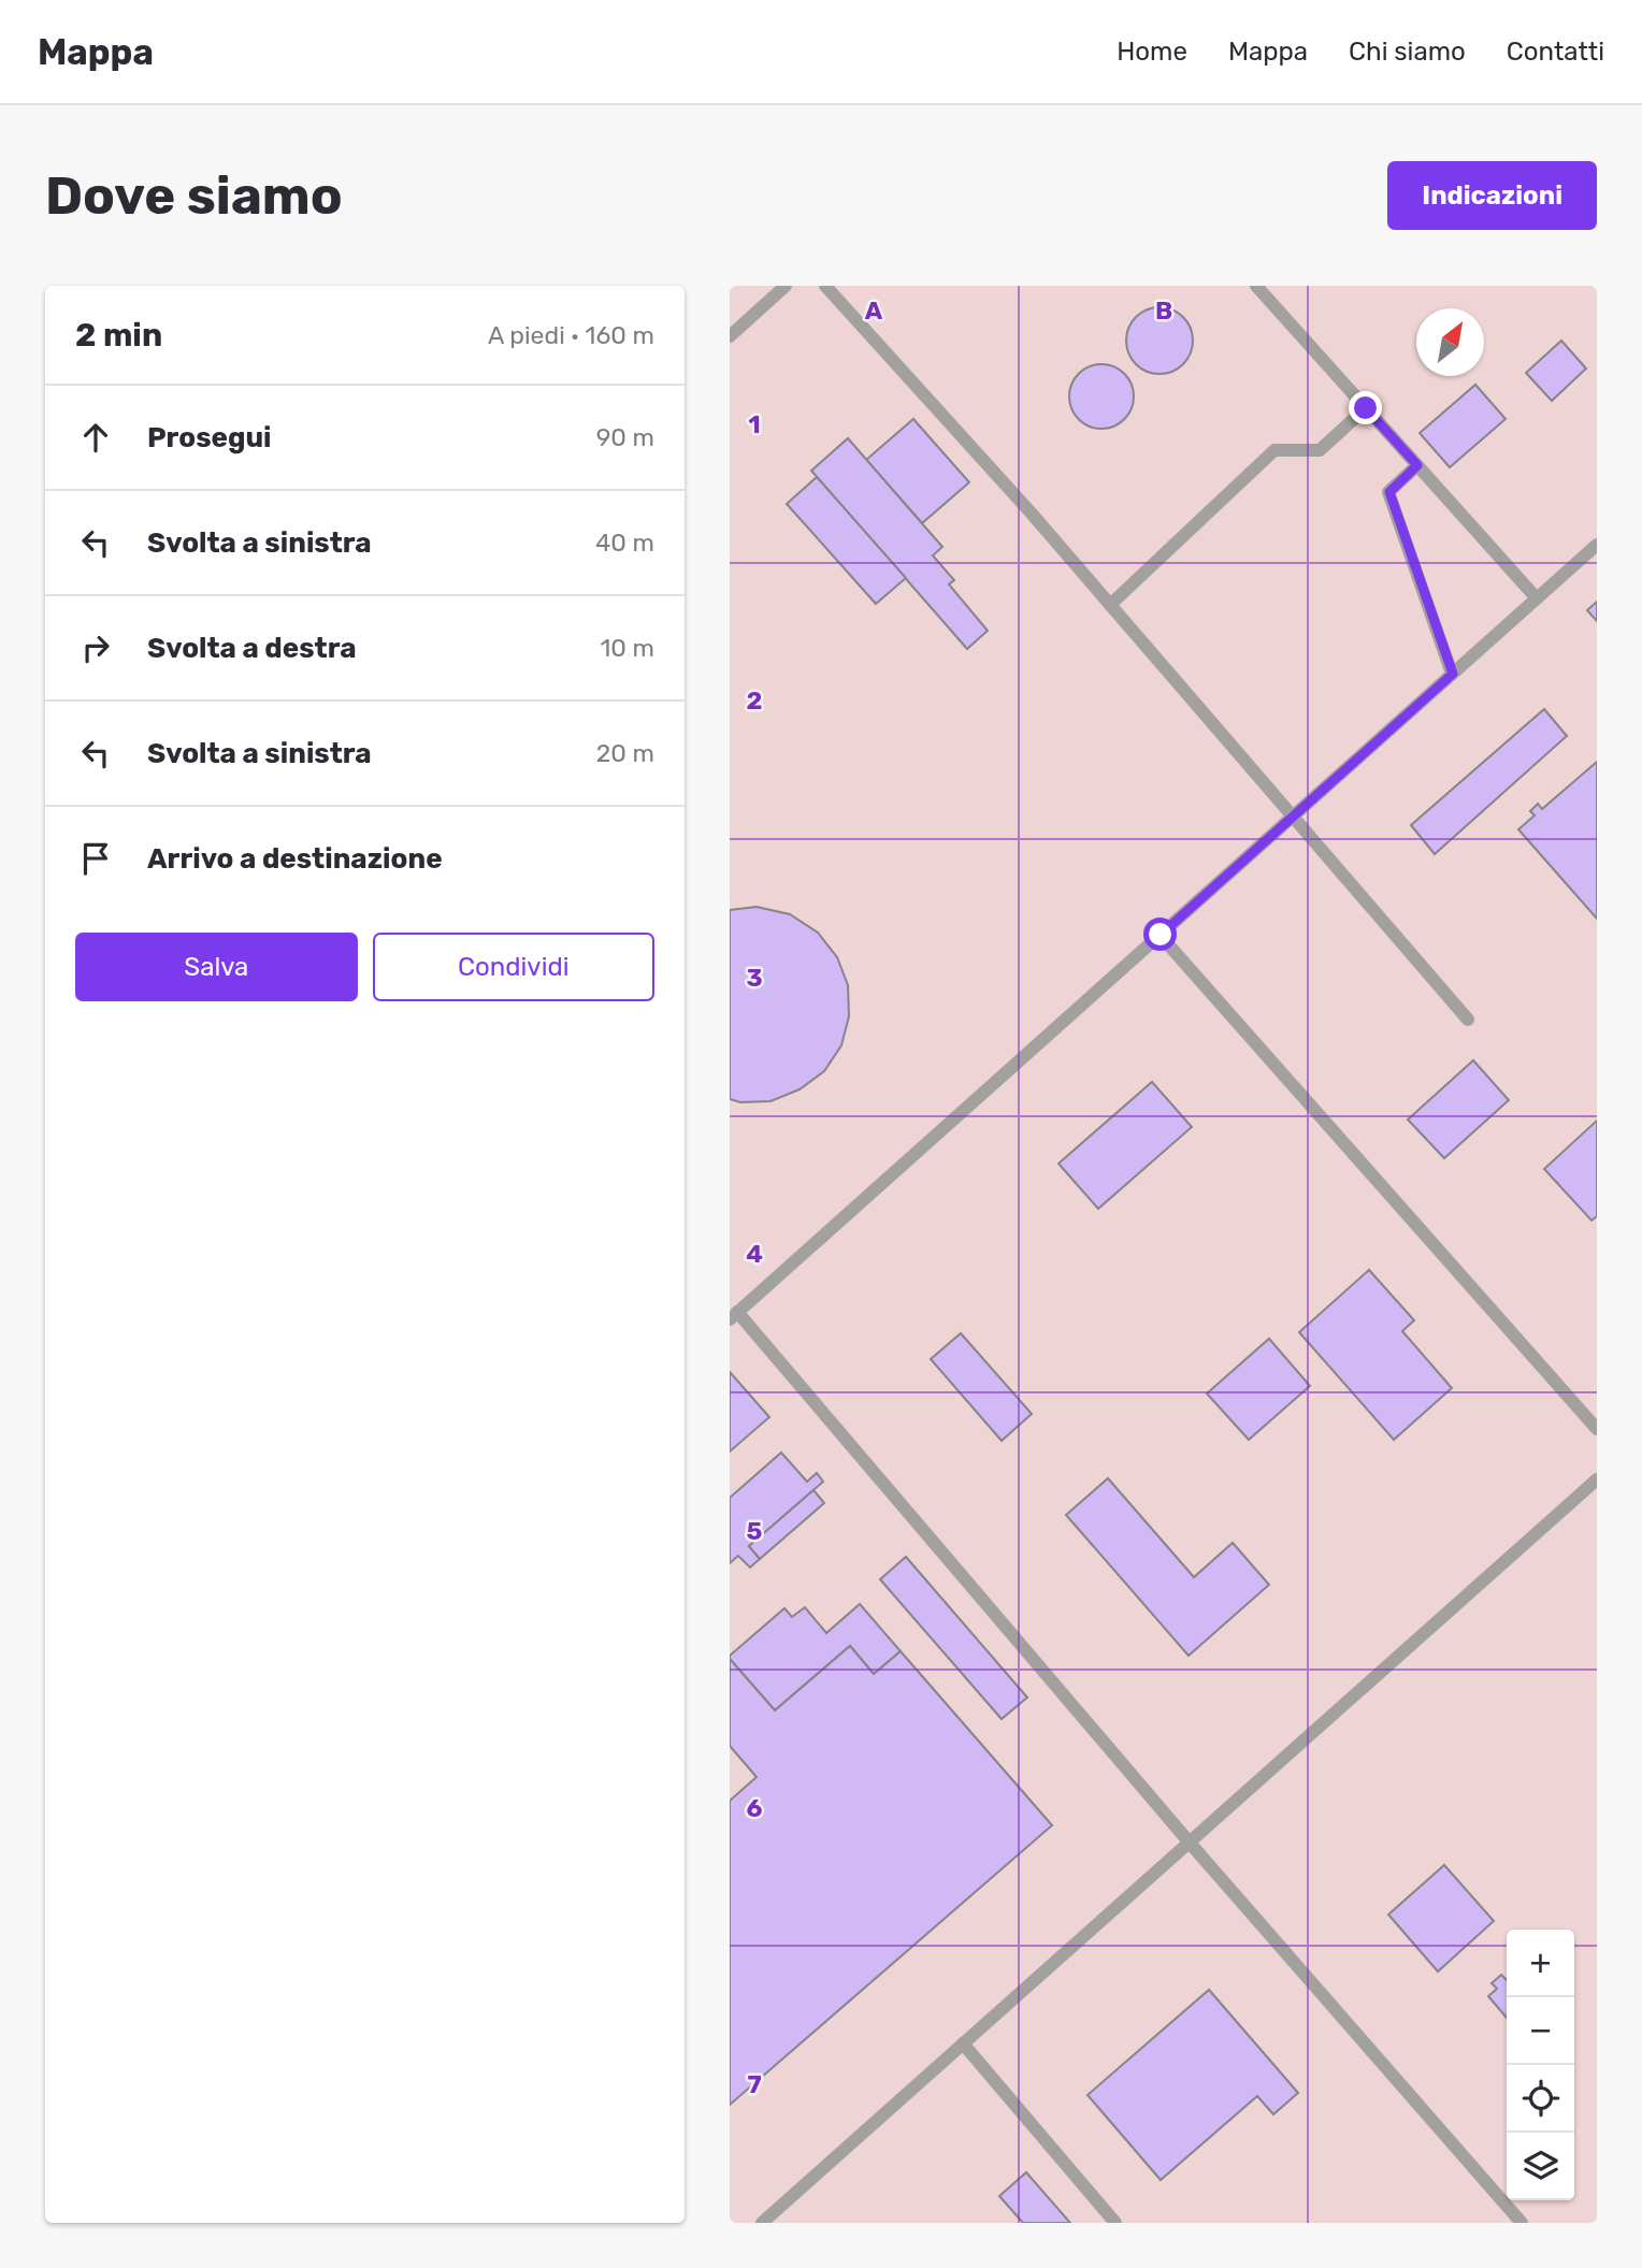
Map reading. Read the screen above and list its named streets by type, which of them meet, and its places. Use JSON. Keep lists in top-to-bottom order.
{
  "north": "top right",
  "page": {
    "header": "Mappa",
    "nav": [
      "Home",
      "Mappa",
      "Chi siamo",
      "Contatti"
    ],
    "buttons": [
      "Indicazioni",
      ["Salva", "Condividi"]
    ],
    "title": "Dove siamo",
    "heading": ["2 min", "A piedi · 160 m"],
    "list": [
      ["Prosegui", "90 m"],
      ["Svolta a sinistra", "40 m"],
      ["Svolta a destra", "10 m"],
      ["Svolta a sinistra", "20 m"],
      "Arrivo a destinazione"
    ],
    "map_buttons": ["+", "−"]
  },
  "grid": {
    "columns": ["A", "B"],
    "rows": [
      "1",
      "2",
      "3",
      "4",
      "5",
      "6",
      "7"
    ]
  }
}
